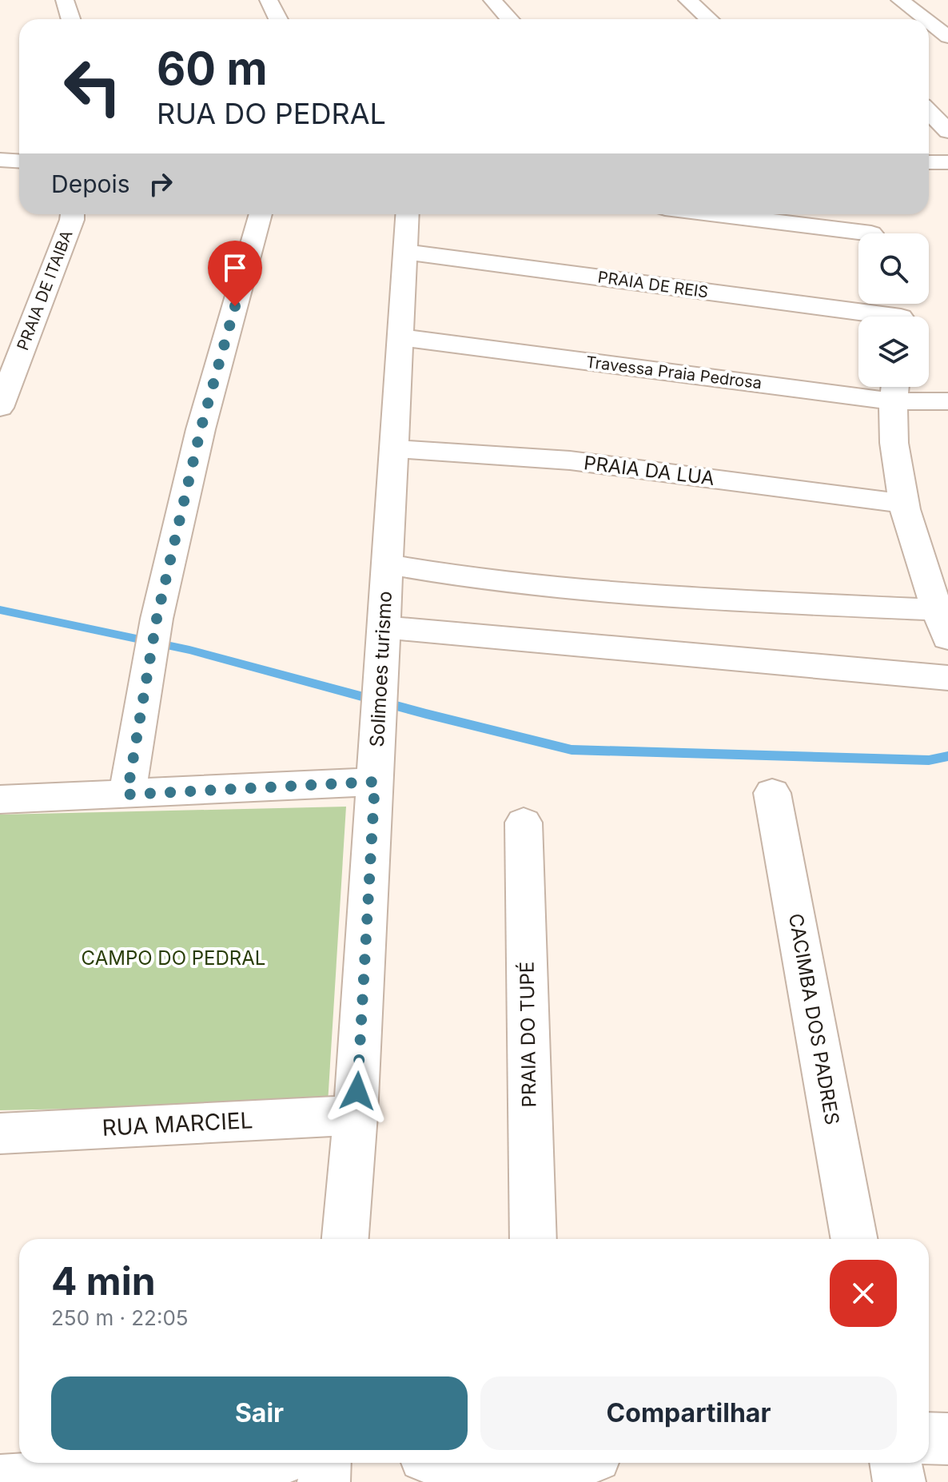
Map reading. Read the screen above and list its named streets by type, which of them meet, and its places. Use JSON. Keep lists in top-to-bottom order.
{
  "streets": {
    "street": [
      "PRAIA DE REIS",
      "PRAIA DE ITAIBA",
      "Travessa Praia Pedrosa",
      "PRAIA DA LUA",
      "Solimoes turismo",
      "CACIMBA DOS PADRES",
      "PRAIA DO TUPÉ",
      "RUA MARCIEL"
    ]
  },
  "crossings": [
    ["PRAIA DE REIS", "Solimoes turismo"],
    ["Travessa Praia Pedrosa", "Solimoes turismo"],
    ["PRAIA DA LUA", "Solimoes turismo"],
    ["Solimoes turismo", "RUA MARCIEL"]
  ],
  "parks": ["CAMPO DO PEDRAL"],
  "page": {
    "turn": ["60 m", "RUA DO PEDRAL"],
    "then": "Depois",
    "heading": ["4 min", "250 m · 22:05"],
    "buttons": ["Sair", "Compartilhar"]
  }
}
